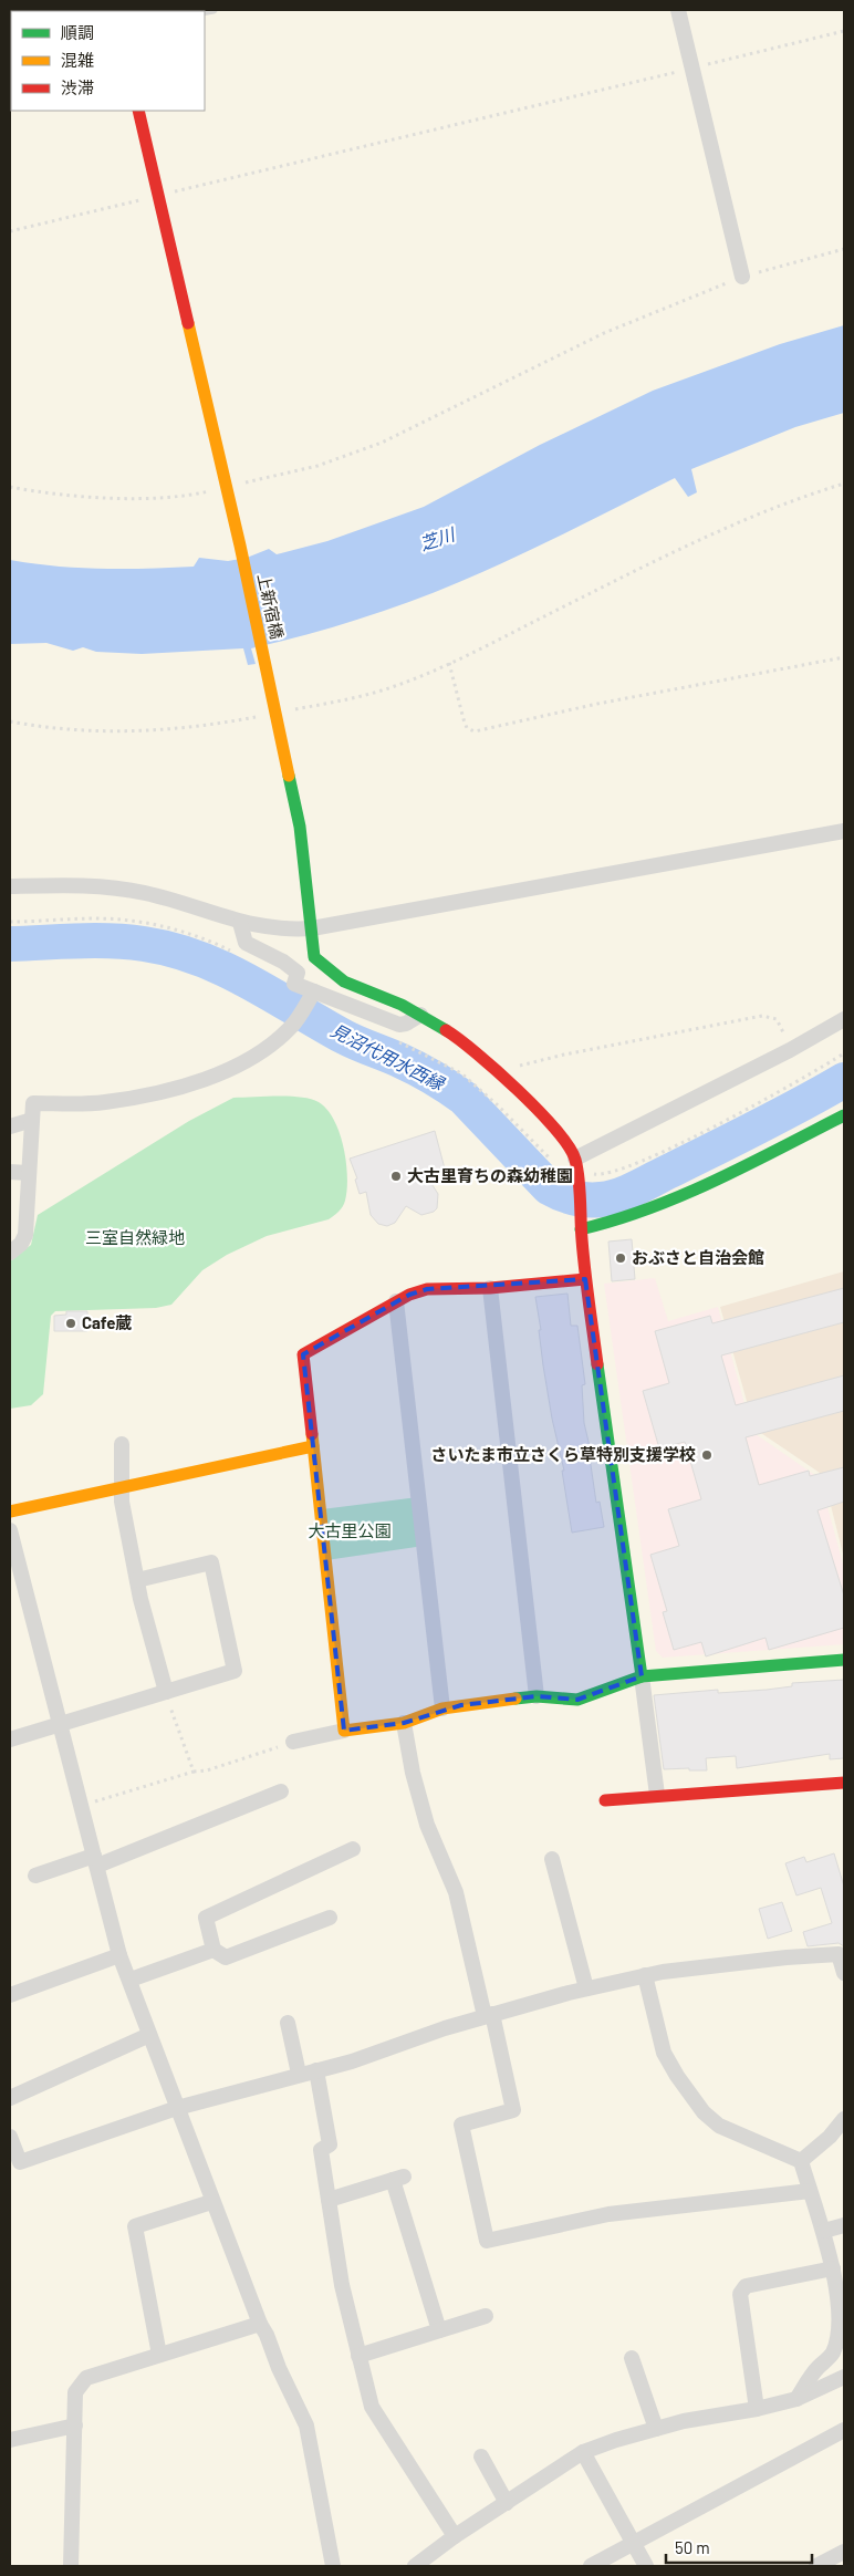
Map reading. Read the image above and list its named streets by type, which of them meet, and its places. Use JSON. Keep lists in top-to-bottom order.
{
  "streets": {
    "street": ["上新宿橋"]
  },
  "water": ["芝川", "見沼代用水西縁"],
  "parks": ["三室自然緑地", "大古里公園"],
  "places": [
    "大古里育ちの森幼稚園",
    "おぶさと自治会館",
    "Cafe蔵",
    "さいたま市立さくら草特別支援学校"
  ],
  "legend": ["順調", "混雑", "渋滞"],
  "scale_bar": "50 m"
}
